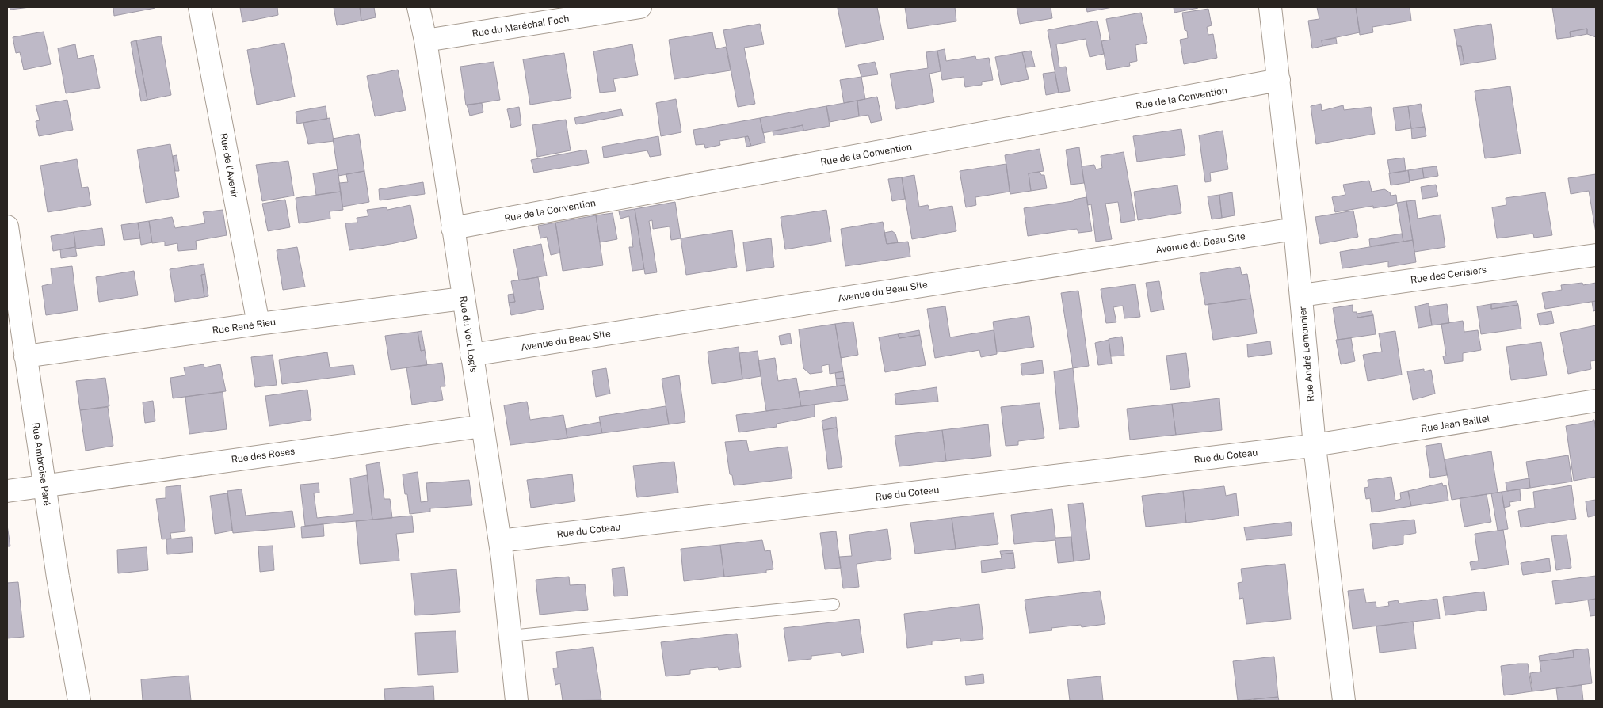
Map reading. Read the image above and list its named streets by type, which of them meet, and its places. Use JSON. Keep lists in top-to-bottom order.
{
  "streets": {
    "street": [
      "Rue du Maréchal Foch",
      "Rue de la Convention",
      "Rue de l'Avenir",
      "Avenue du Beau Site",
      "Rue des Cerisiers",
      "Rue René Rieu",
      "Rue du Vert Logis",
      "Rue André Lemonnier",
      "Rue Jean Baillet",
      "Rue des Roses",
      "Rue du Coteau",
      "Rue Ambroise Paré"
    ]
  },
  "crossings": [
    ["Rue du Maréchal Foch", "Rue du Vert Logis"],
    ["Rue de la Convention", "Rue du Vert Logis"],
    ["Rue de la Convention", "Rue André Lemonnier"],
    ["Rue de l'Avenir", "Rue René Rieu"],
    ["Avenue du Beau Site", "Rue du Vert Logis"],
    ["Avenue du Beau Site", "Rue André Lemonnier"],
    ["Rue des Cerisiers", "Rue André Lemonnier"],
    ["Rue René Rieu", "Rue du Vert Logis"],
    ["Rue René Rieu", "Rue Ambroise Paré"],
    ["Rue du Vert Logis", "Rue des Roses"],
    ["Rue du Vert Logis", "Rue du Coteau"],
    ["Rue André Lemonnier", "Rue Jean Baillet"],
    ["Rue André Lemonnier", "Rue du Coteau"],
    ["Rue Jean Baillet", "Rue du Coteau"],
    ["Rue des Roses", "Rue Ambroise Paré"]
  ]
}
